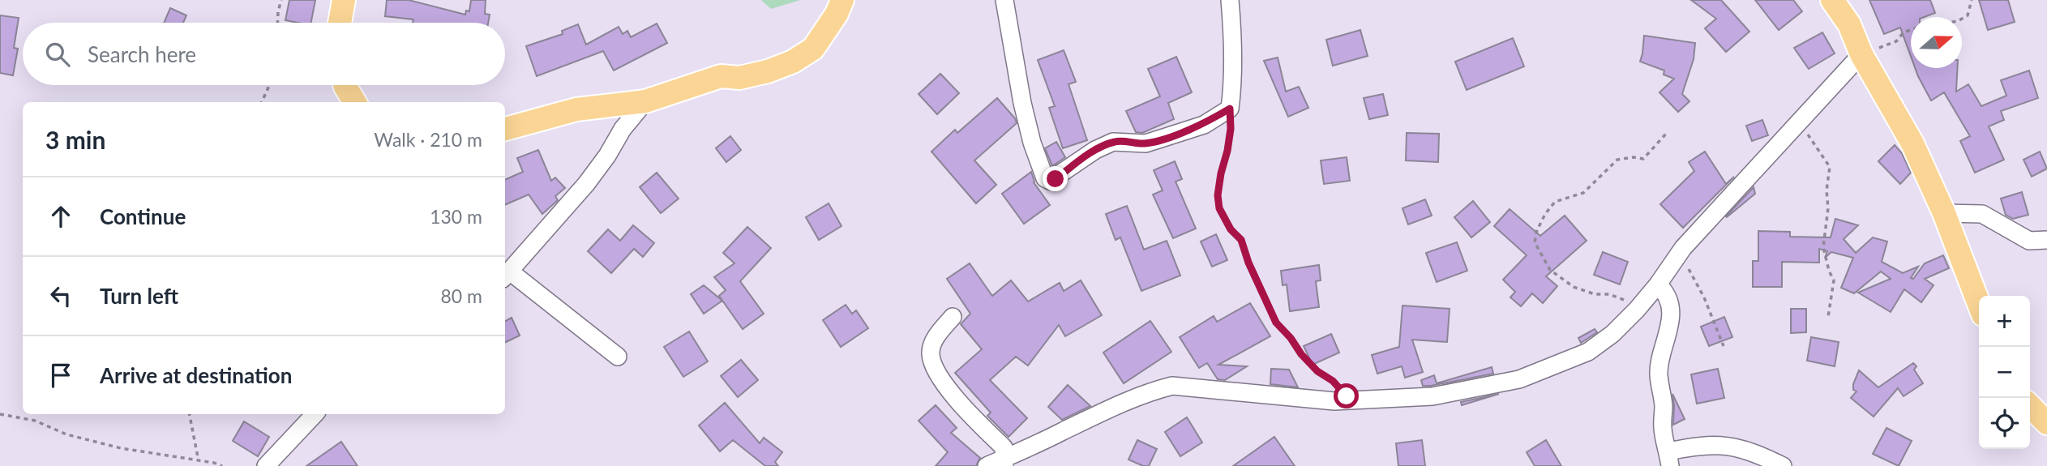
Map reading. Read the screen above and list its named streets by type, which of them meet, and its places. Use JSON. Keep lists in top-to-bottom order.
{
  "north": "right",
  "page": {
    "search": "Search here",
    "heading": ["3 min", "Walk · 210 m"],
    "list": [
      ["Continue", "130 m"],
      ["Turn left", "80 m"],
      "Arrive at destination"
    ],
    "map_buttons": ["+", "−"]
  }
}
